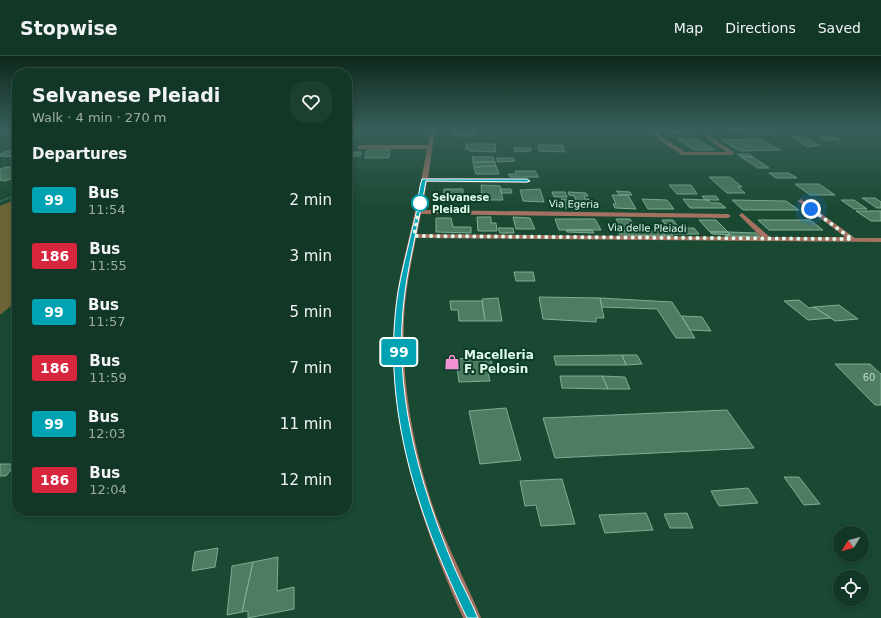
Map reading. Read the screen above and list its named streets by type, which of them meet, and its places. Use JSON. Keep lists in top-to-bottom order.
{
  "streets": {
    "street": ["Via Egeria", "Via delle Pleiadi"]
  },
  "places": {
    "other": ["Selvanese Pleiadi"],
    "shop": ["Macelleria F. Pelosin"]
  },
  "lines": ["bus line 99"],
  "house_numbers": ["60"],
  "north": "bottom left",
  "page": {
    "header": "Stopwise",
    "nav": ["Map", "Directions", "Saved"],
    "on_map": "99",
    "heading": [
      ["Selvanese Pleiadi", "Walk · 4 min · 270 m"],
      "Departures"
    ],
    "list": [
      {
        "mark": "99",
        "name": "Bus",
        "note": "11:54",
        "value": "2 min"
      },
      {
        "mark": "186",
        "name": "Bus",
        "note": "11:55",
        "value": "3 min"
      },
      {
        "mark": "99",
        "name": "Bus",
        "note": "11:57",
        "value": "5 min"
      },
      {
        "mark": "186",
        "name": "Bus",
        "note": "11:59",
        "value": "7 min"
      },
      {
        "mark": "99",
        "name": "Bus",
        "note": "12:03",
        "value": "11 min"
      },
      {
        "mark": "186",
        "name": "Bus",
        "note": "12:04",
        "value": "12 min"
      }
    ]
  }
}
